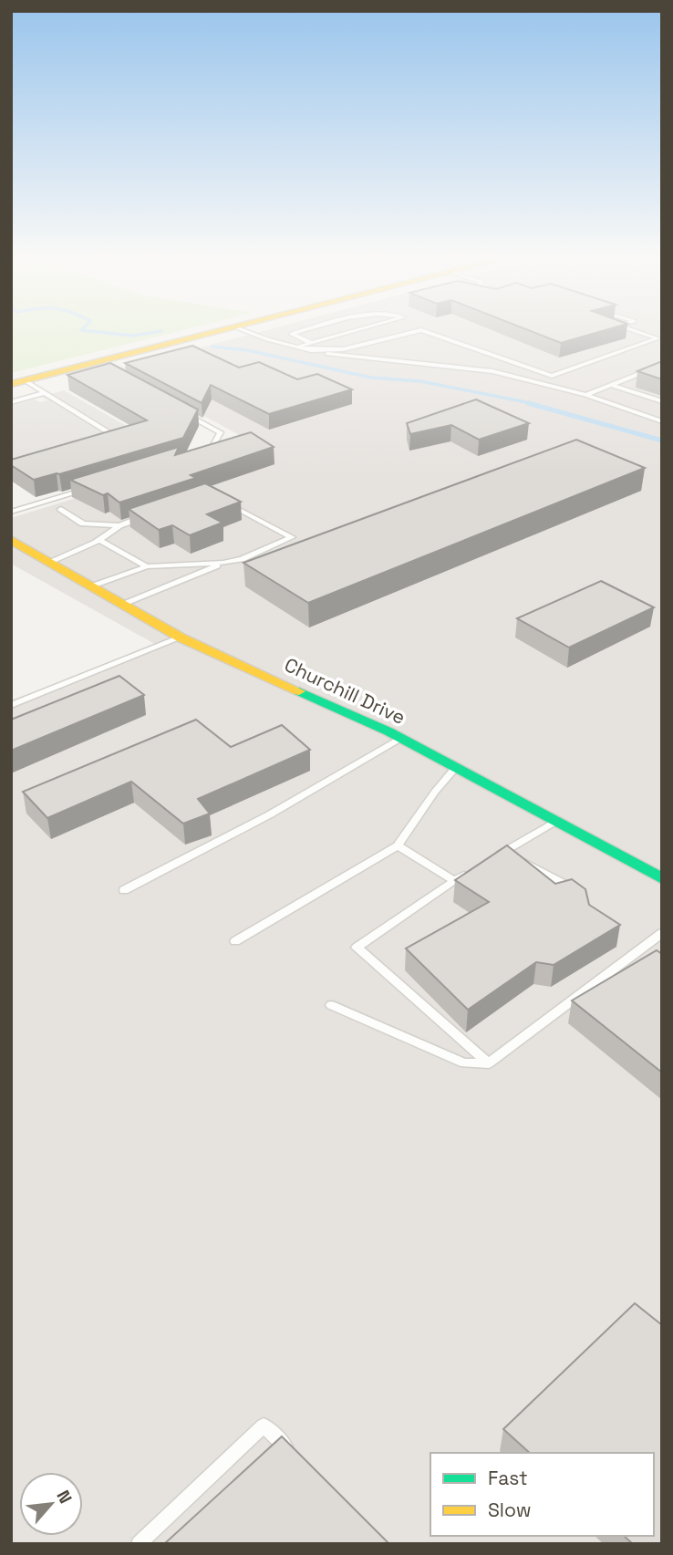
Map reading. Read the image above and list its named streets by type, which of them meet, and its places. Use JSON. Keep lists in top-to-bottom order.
{
  "streets": {
    "street": ["Churchill Drive"]
  },
  "legend": ["Fast", "Slow"],
  "north": "top right"
}
